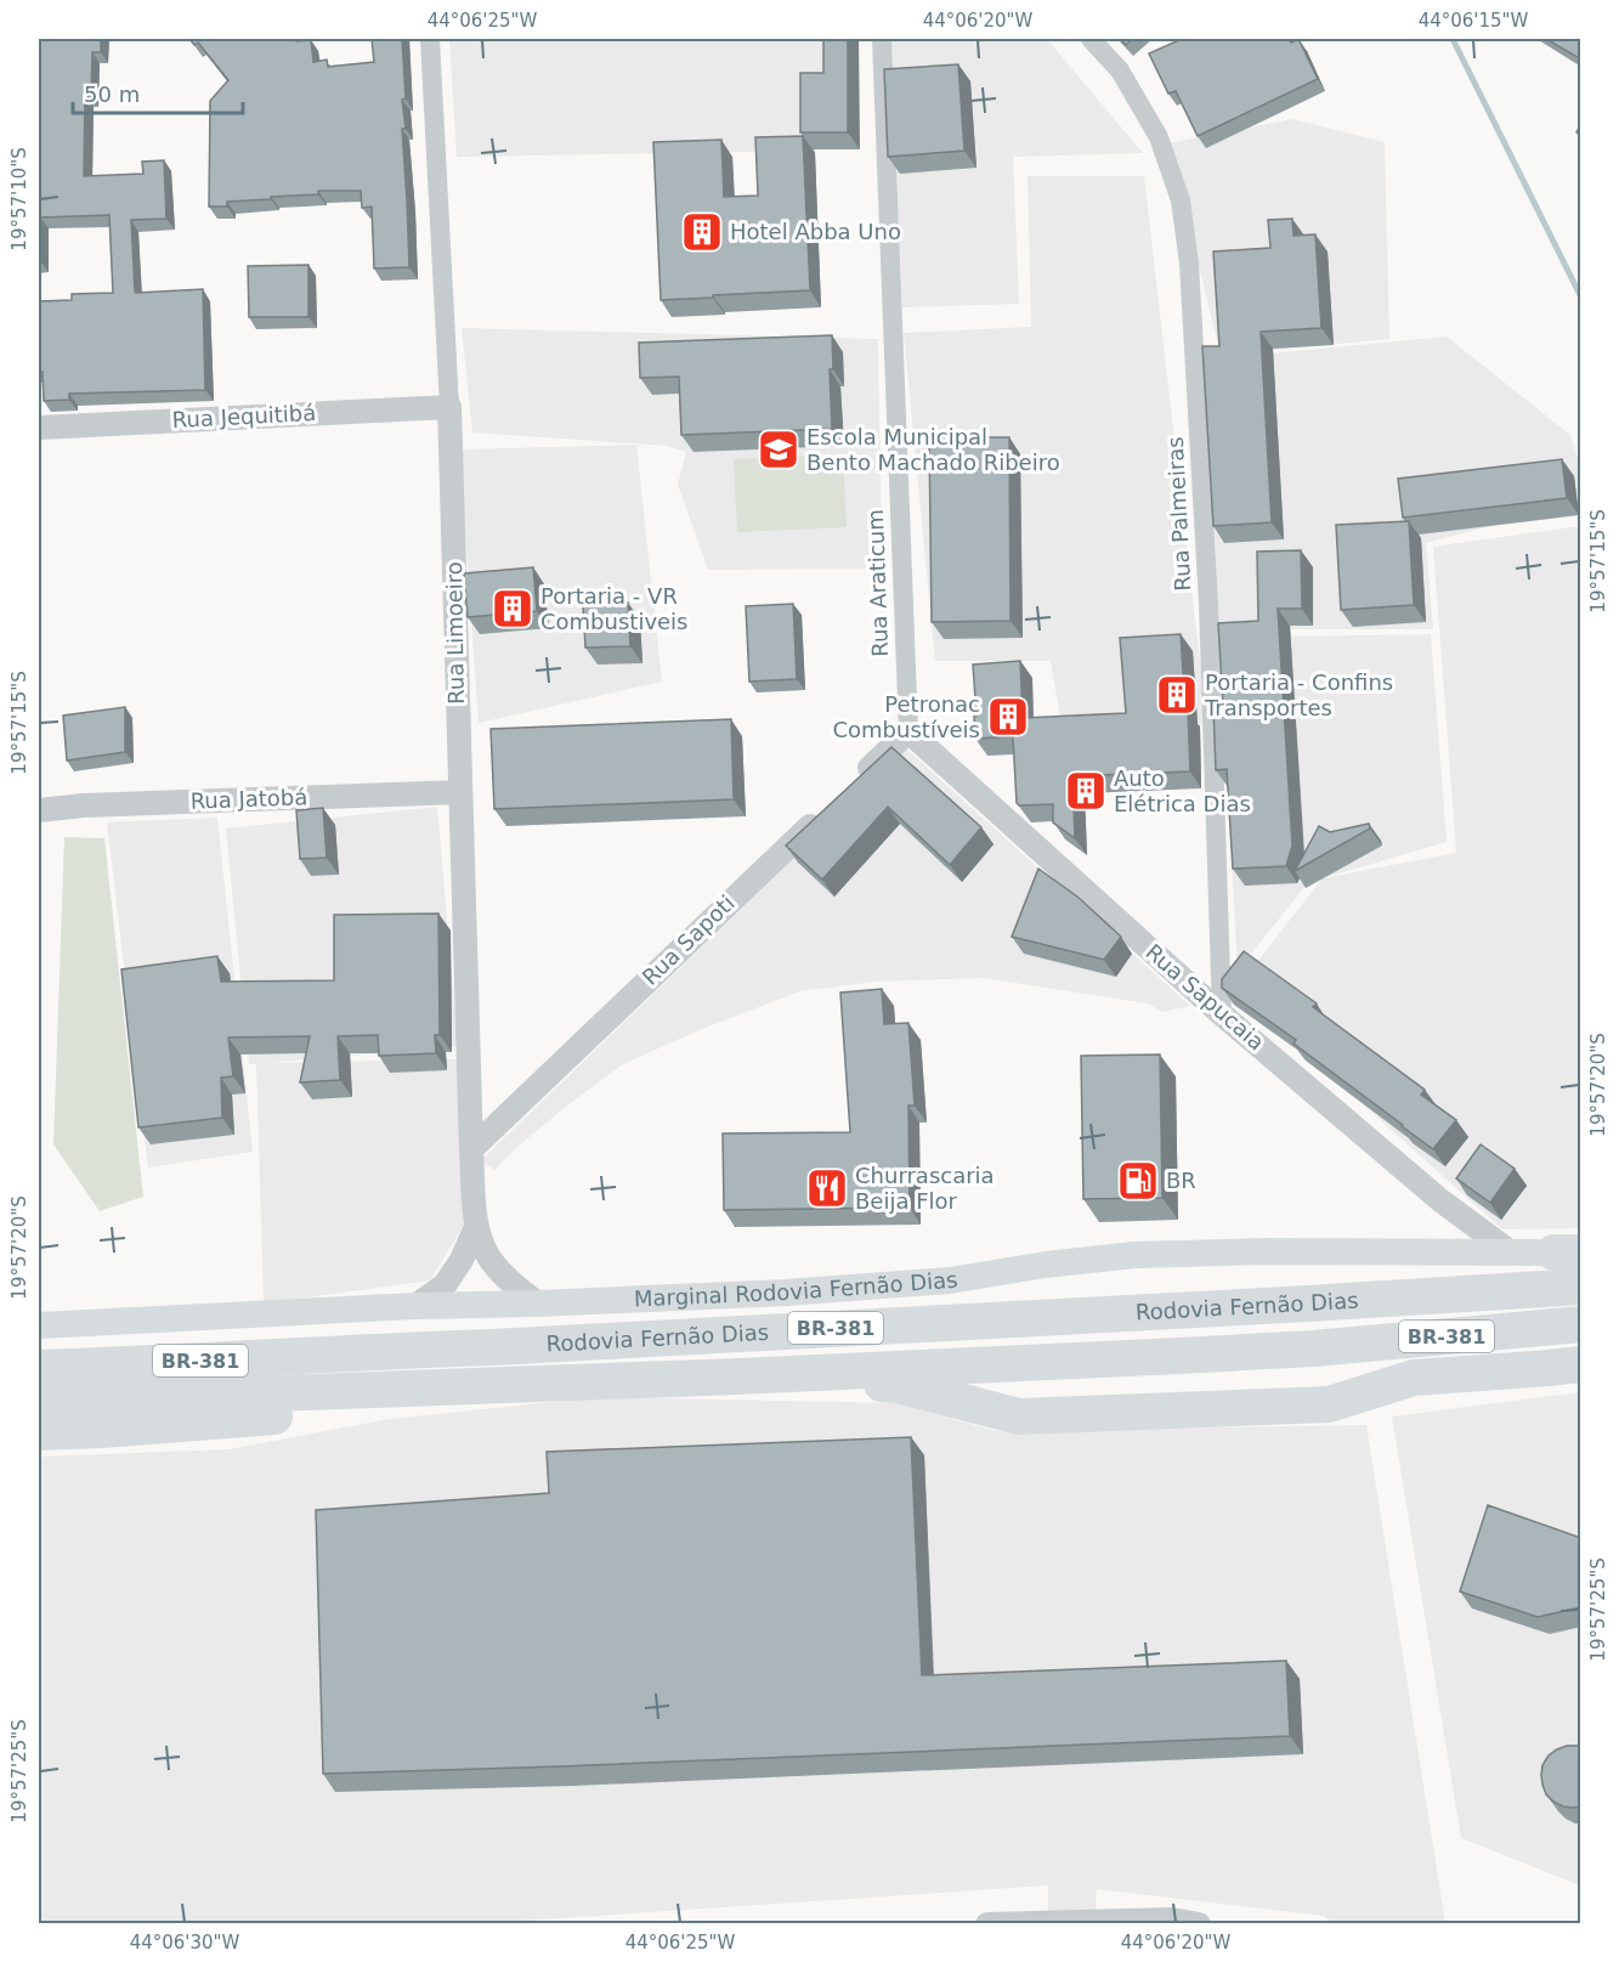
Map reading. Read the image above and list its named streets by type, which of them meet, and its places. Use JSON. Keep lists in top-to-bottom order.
{
  "streets": {
    "highway": ["Rodovia Fernão Dias", "BR-381"],
    "main road": ["Marginal Rodovia Fernão Dias"],
    "street": [
      "Rua Jequitibá",
      "Rua Palmeiras",
      "Rua Araticum",
      "Rua Limoeiro",
      "Rua Jatobá",
      "Rua Sapoti",
      "Rua Sapucaia"
    ]
  },
  "crossings": [
    ["Rua Jequitibá", "Rua Limoeiro"],
    ["Rua Palmeiras", "Rua Sapucaia"],
    ["Rua Araticum", "Rua Sapucaia"],
    ["Rua Limoeiro", "Rua Jatobá"],
    ["Rua Limoeiro", "Rua Sapoti"],
    ["Rua Limoeiro", "Marginal Rodovia Fernão Dias"],
    ["Rua Sapucaia", "Marginal Rodovia Fernão Dias"],
    ["Rodovia Fernão Dias", "BR-381"]
  ],
  "places": {
    "building": [
      "Hotel Abba Uno",
      "Portaria - VR Combustiveis",
      "Portaria - Confins Transportes",
      "Petronac Combustíveis",
      "Auto Elétrica Dias"
    ],
    "school or university": ["Escola Municipal Bento Machado Ribeiro"],
    "fuel station": ["BR"],
    "restaurant": ["Churrascaria Beija Flor"]
  },
  "scale_bar": "50 m",
  "coordinates": [
    "44°06'25\"W",
    "44°06'20\"W",
    "44°06'15\"W",
    "19°57'10\"S",
    "19°57'15\"S",
    "19°57'20\"S",
    "19°57'25\"S",
    "44°06'30\"W"
  ]
}
